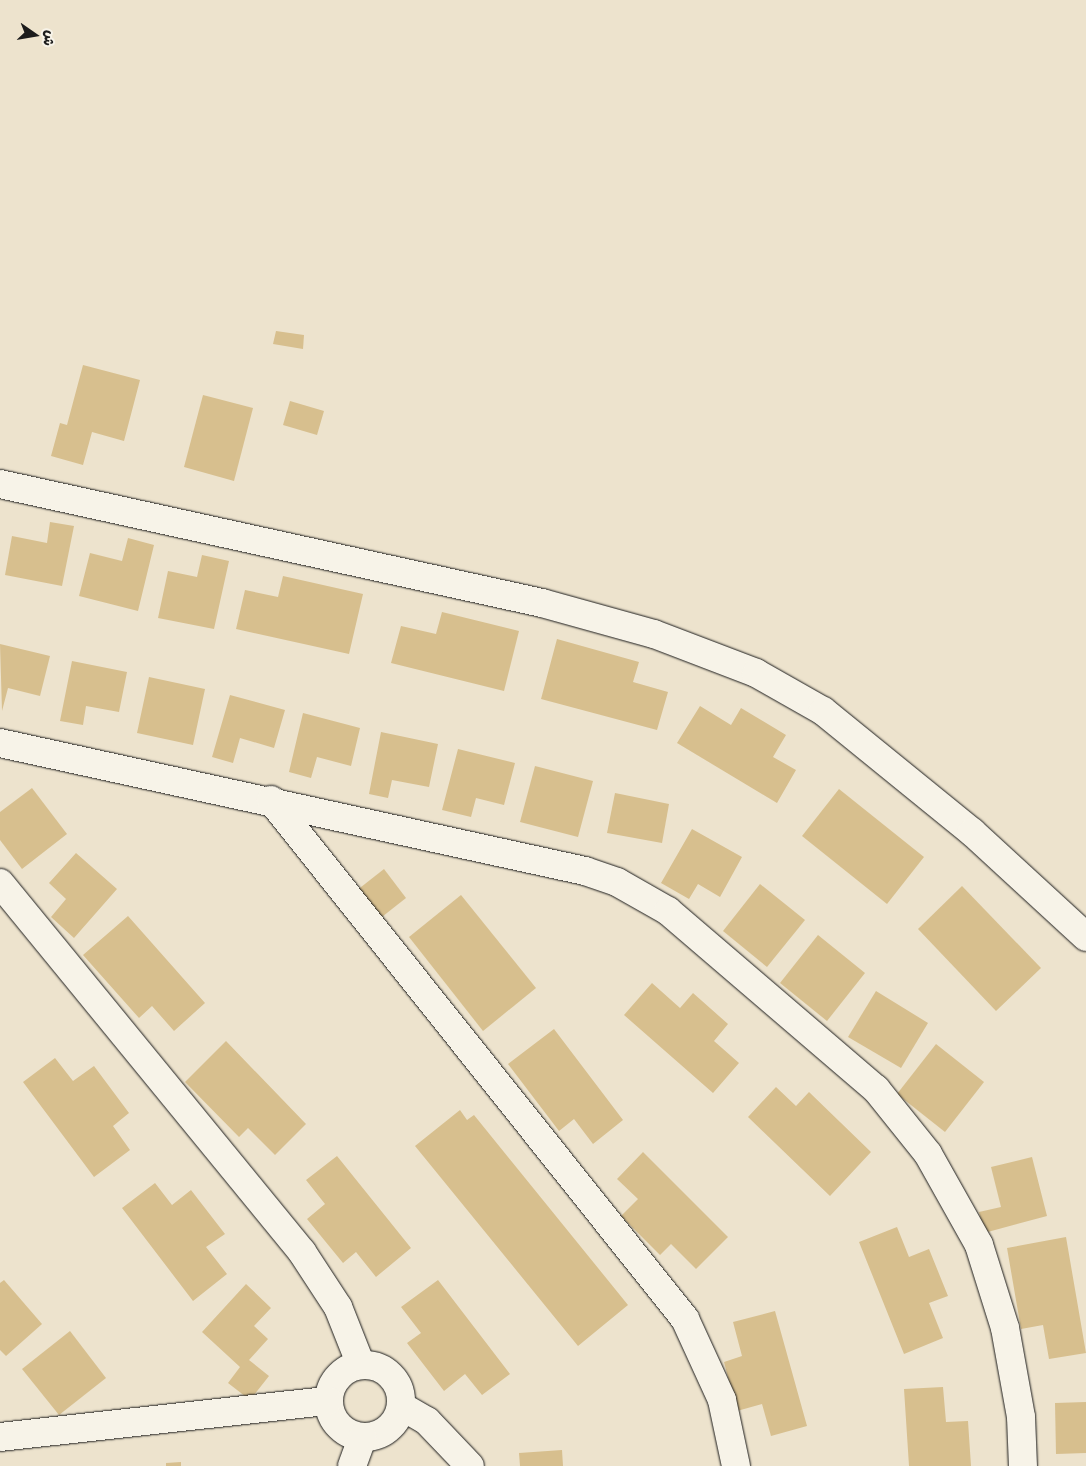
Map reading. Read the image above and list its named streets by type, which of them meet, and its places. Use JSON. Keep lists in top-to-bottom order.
{
  "north": "right"
}
